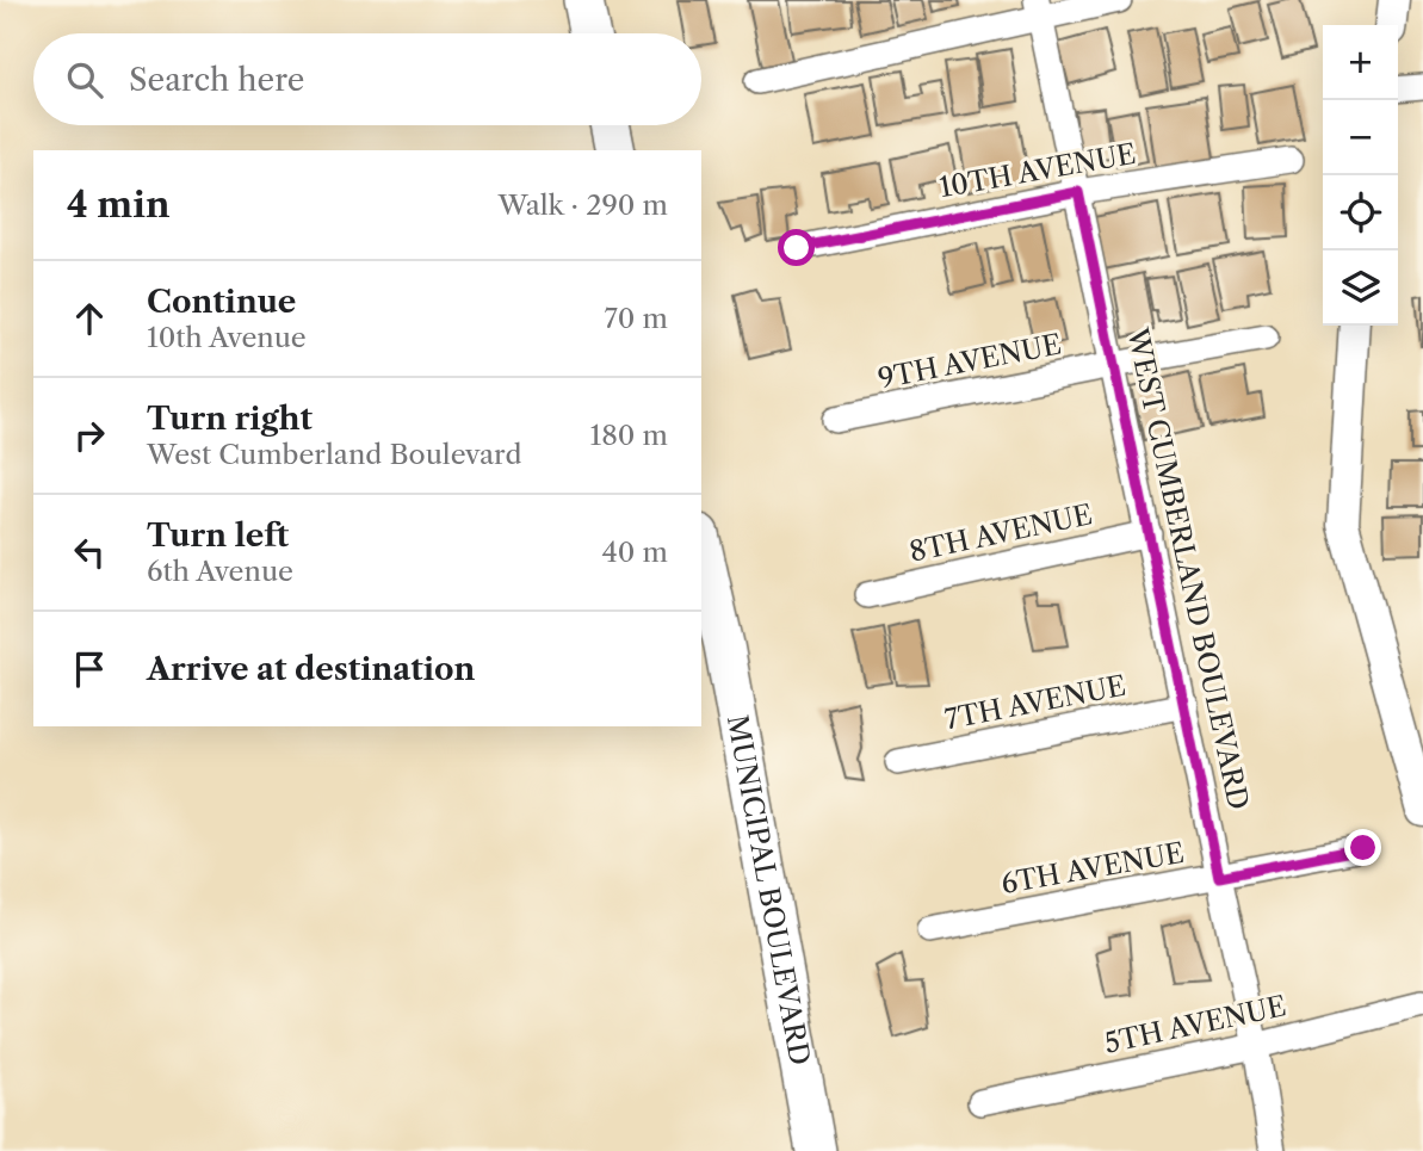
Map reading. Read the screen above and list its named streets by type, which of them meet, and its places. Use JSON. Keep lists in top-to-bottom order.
{
  "streets": {
    "main road": ["MUNICIPAL BOULEVARD"],
    "street": [
      "10TH AVENUE",
      "9TH AVENUE",
      "8TH AVENUE",
      "WEST CUMBERLAND BOULEVARD",
      "7TH AVENUE",
      "6TH AVENUE",
      "5TH AVENUE"
    ]
  },
  "crossings": [
    ["10TH AVENUE", "WEST CUMBERLAND BOULEVARD"],
    ["9TH AVENUE", "WEST CUMBERLAND BOULEVARD"],
    ["8TH AVENUE", "WEST CUMBERLAND BOULEVARD"],
    ["WEST CUMBERLAND BOULEVARD", "7TH AVENUE"],
    ["WEST CUMBERLAND BOULEVARD", "6TH AVENUE"],
    ["WEST CUMBERLAND BOULEVARD", "5TH AVENUE"]
  ],
  "page": {
    "map_buttons": ["+", "−"],
    "search": "Search here",
    "heading": ["4 min", "Walk · 290 m"],
    "list": [
      ["Continue", "10th Avenue", "70 m"],
      ["Turn right", "West Cumberland Boulevard", "180 m"],
      ["Turn left", "6th Avenue", "40 m"],
      "Arrive at destination"
    ]
  }
}
